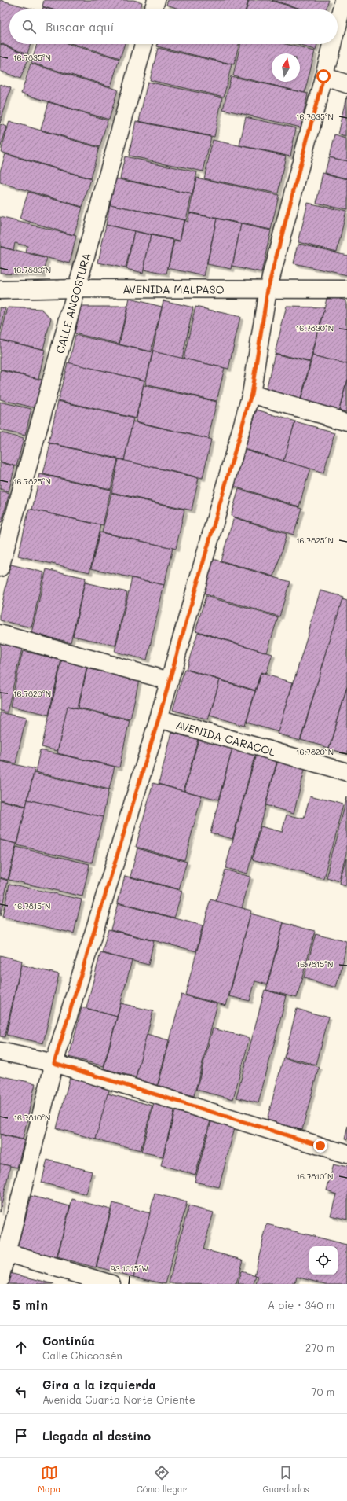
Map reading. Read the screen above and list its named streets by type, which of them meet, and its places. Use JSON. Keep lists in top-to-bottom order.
{
  "streets": {
    "street": ["AVENIDA MALPASO", "CALLE ANGOSTURA", "AVENIDA CARACOL"]
  },
  "crossings": [
    ["AVENIDA MALPASO", "CALLE ANGOSTURA"]
  ],
  "north": "top",
  "page": {
    "search": "Buscar aquí",
    "heading": ["5 min", "A pie · 340 m"],
    "list": [
      ["Continúa", "Calle Chicoasén", "270 m"],
      ["Gira a la izquierda", "Avenida Cuarta Norte Oriente", "70 m"],
      "Llegada al destino"
    ],
    "nav": ["Mapa", "Cómo llegar", "Guardados"]
  },
  "coordinates": [
    "16.7835°N",
    "16.7830°N",
    "16.7825°N",
    "16.7820°N",
    "16.7815°N",
    "16.7810°N",
    "93.1015°W"
  ]
}
